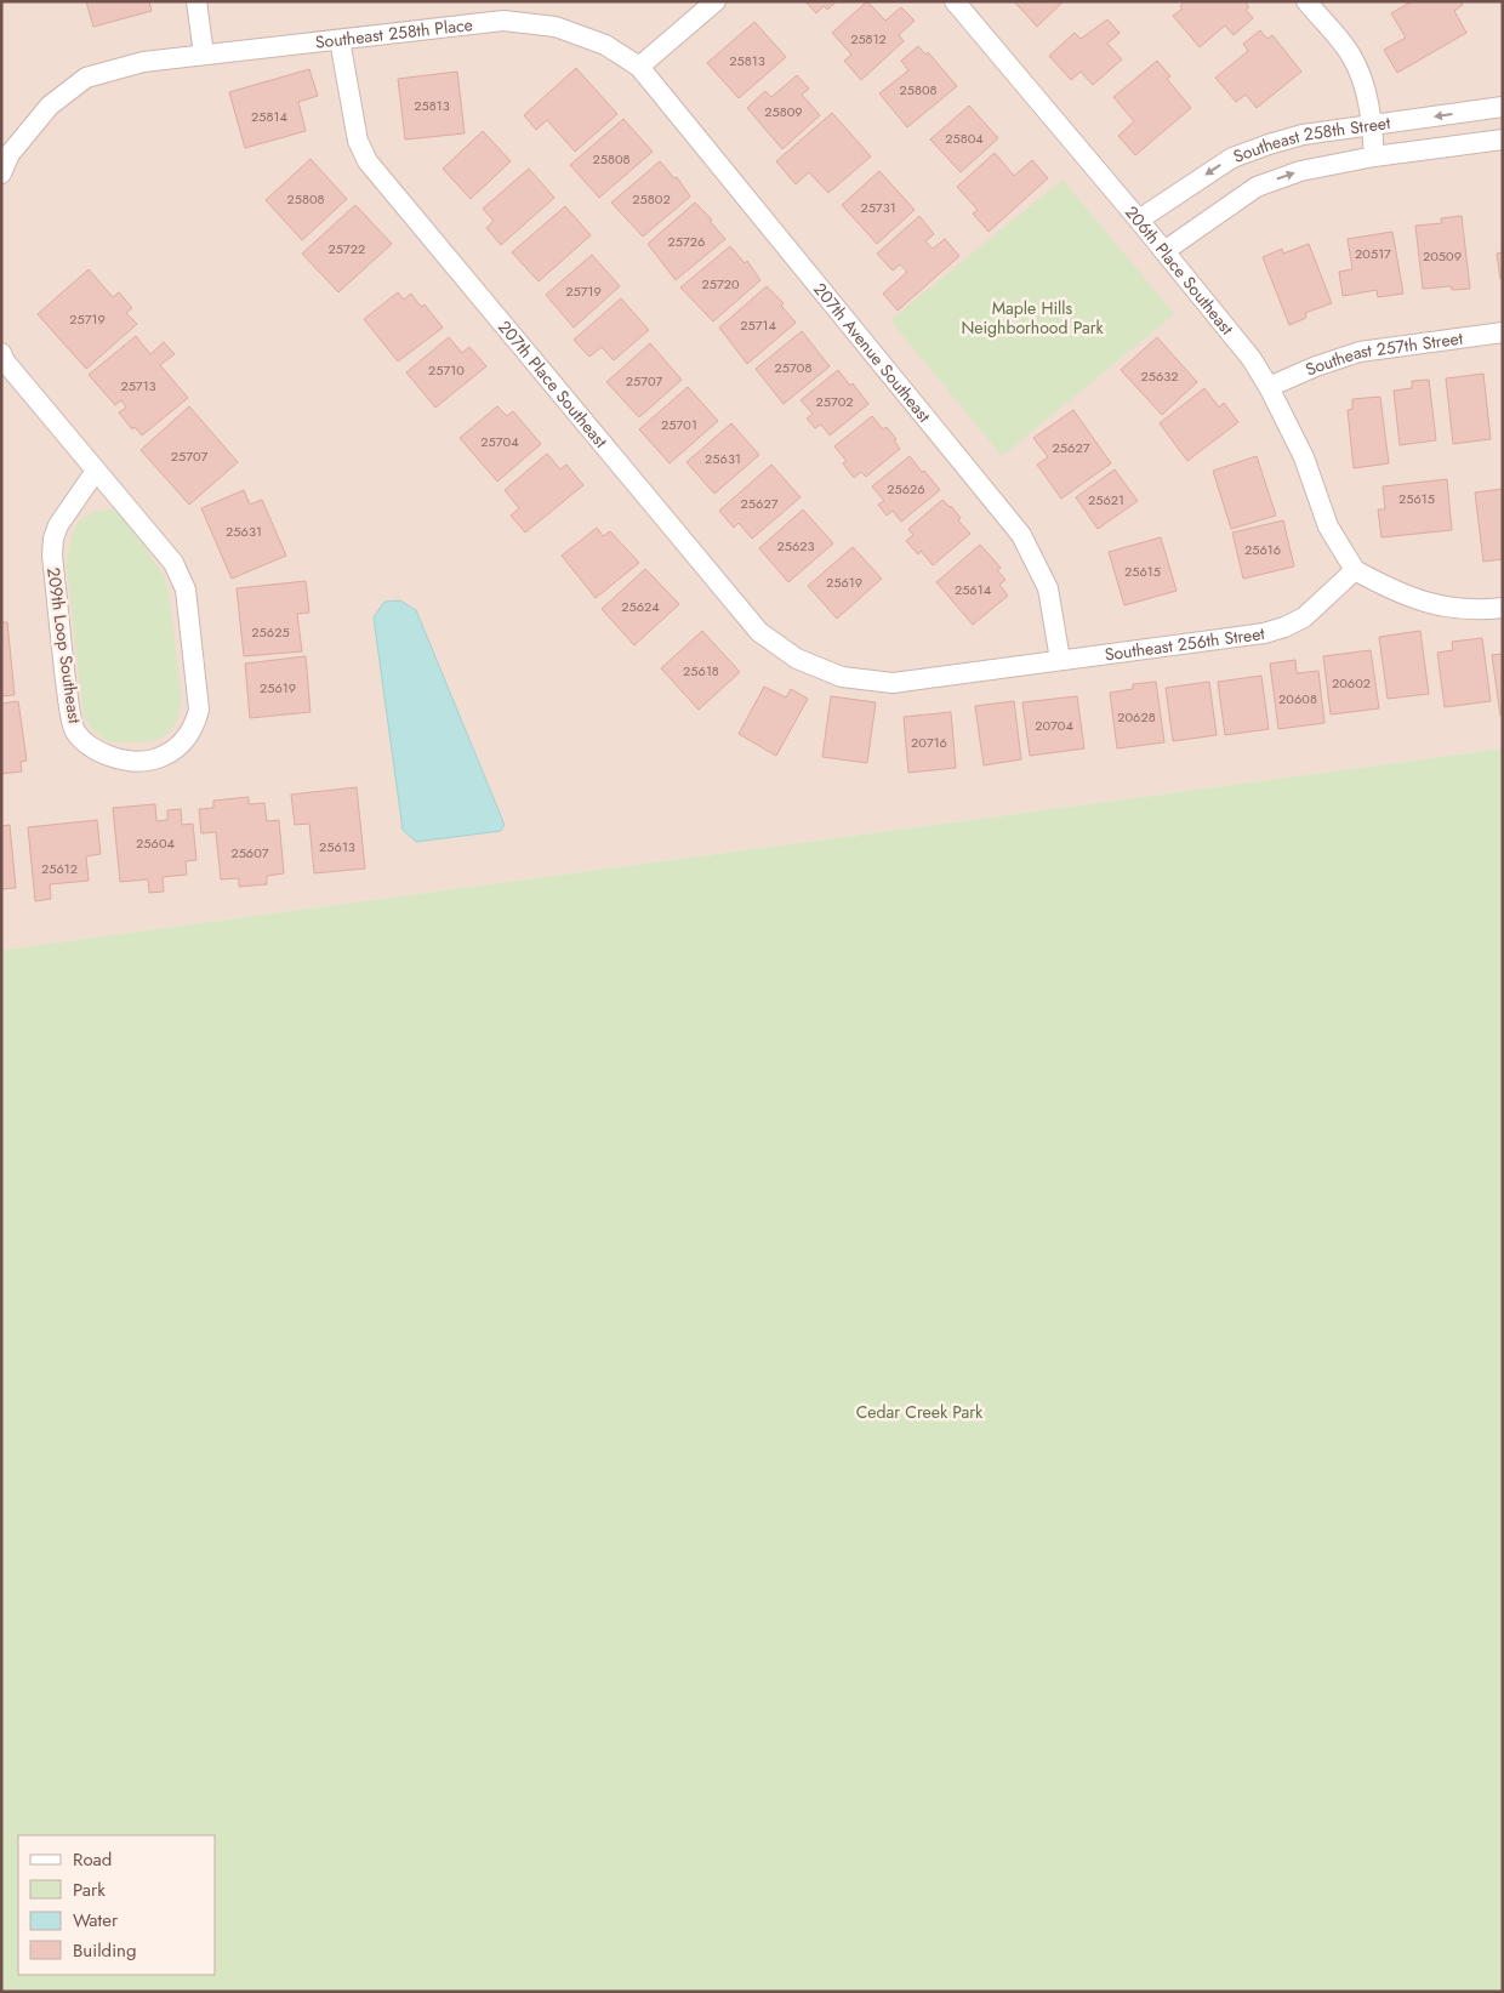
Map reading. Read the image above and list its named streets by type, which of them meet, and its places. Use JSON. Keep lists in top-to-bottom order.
{
  "streets": {
    "street": [
      "Southeast 258th Place",
      "Southeast 258th Street",
      "206th Place Southeast",
      "207th Avenue Southeast",
      "Southeast 257th Street",
      "207th Place Southeast",
      "Southeast 256th Street",
      "209th Loop Southeast"
    ]
  },
  "crossings": [
    ["Southeast 258th Place", "207th Avenue Southeast"],
    ["Southeast 258th Place", "207th Place Southeast"],
    ["Southeast 258th Street", "206th Place Southeast"],
    ["206th Place Southeast", "Southeast 257th Street"],
    ["206th Place Southeast", "Southeast 256th Street"],
    ["207th Avenue Southeast", "Southeast 256th Street"],
    ["207th Place Southeast", "Southeast 256th Street"]
  ],
  "parks": ["Maple Hills Neighborhood Park", "Cedar Creek Park"],
  "house_numbers": [
    "25812",
    "25813",
    "25808",
    "25813",
    "25809",
    "25814",
    "25804",
    "25808",
    "25808",
    "25802",
    "25731",
    "25726",
    "25722",
    "20517",
    "20509",
    "25720",
    "25719",
    "25719",
    "25714",
    "25708",
    "25710",
    "25632",
    "25707",
    "25713",
    "25702",
    "25701",
    "25704",
    "25627",
    "25707",
    "25631",
    "25626",
    "25615",
    "25621",
    "25627",
    "25631",
    "25623",
    "25616",
    "25615",
    "25619",
    "25614",
    "25624",
    "25625",
    "25618",
    "20602",
    "25619",
    "20608",
    "20628",
    "20704",
    "20716",
    "25604",
    "25613",
    "25607",
    "25612"
  ],
  "legend": [
    "Road",
    "Park",
    "Water",
    "Building"
  ]
}
